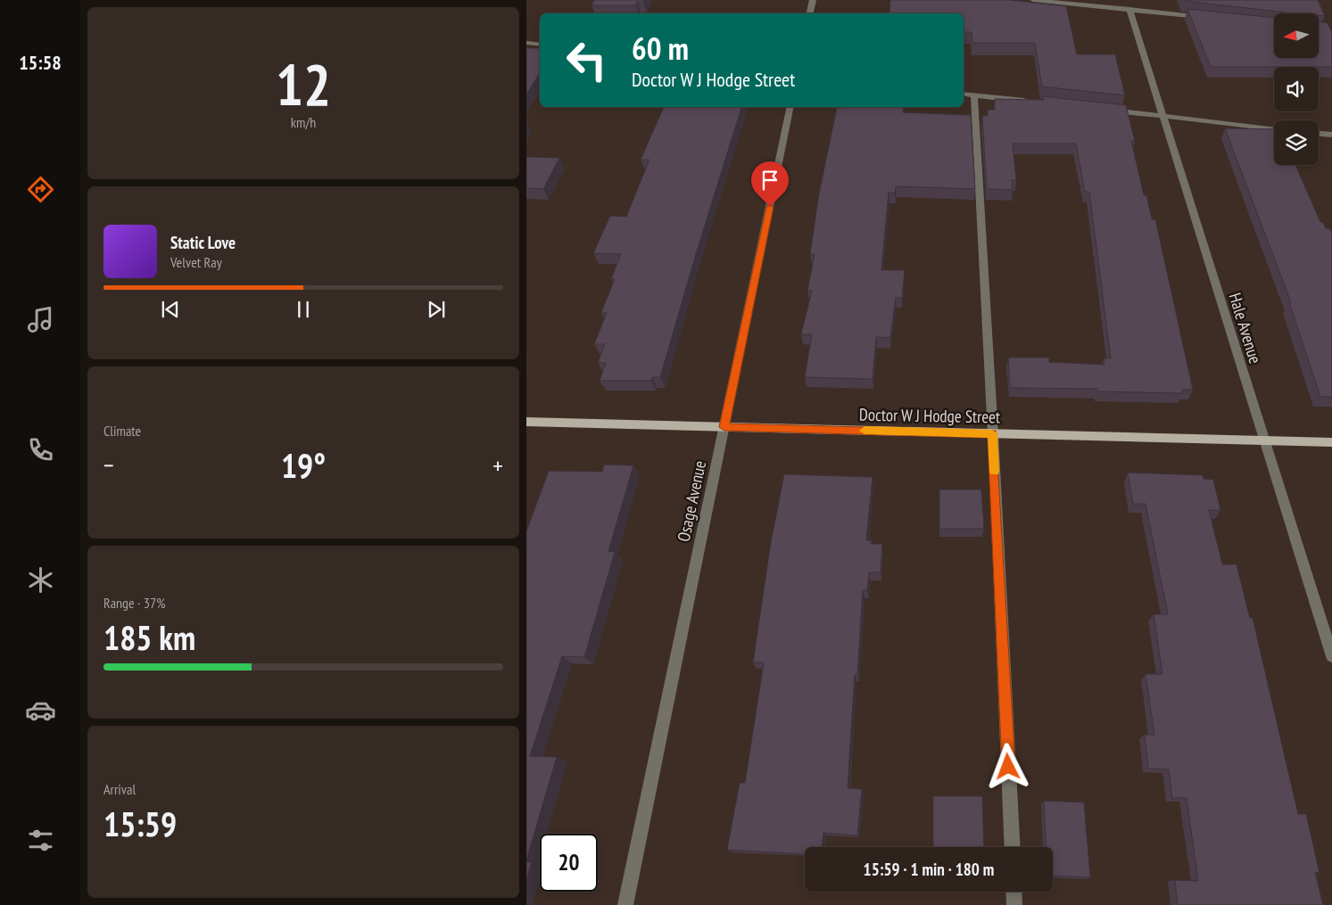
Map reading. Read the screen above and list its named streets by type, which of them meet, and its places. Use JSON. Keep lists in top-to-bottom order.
{
  "streets": {
    "main road": ["Doctor W J Hodge Street"],
    "street": ["Hale Avenue", "Osage Avenue"]
  },
  "crossings": [
    ["Hale Avenue", "Doctor W J Hodge Street"],
    ["Doctor W J Hodge Street", "Osage Avenue"]
  ],
  "north": "left",
  "page": {
    "tabs": "15:58",
    "tile": [
      ["12", "km/h"],
      "Climate",
      ["Range · 37%", "185 km"],
      ["Arrival", "15:59"]
    ],
    "turn": ["60 m", "Doctor W J Hodge Street"],
    "song": ["Static Love", "Velvet Ray"],
    "heat": ["−", "19°", "+"],
    "limit": "20",
    "trip": "15:59 · 1 min · 180 m"
  }
}
